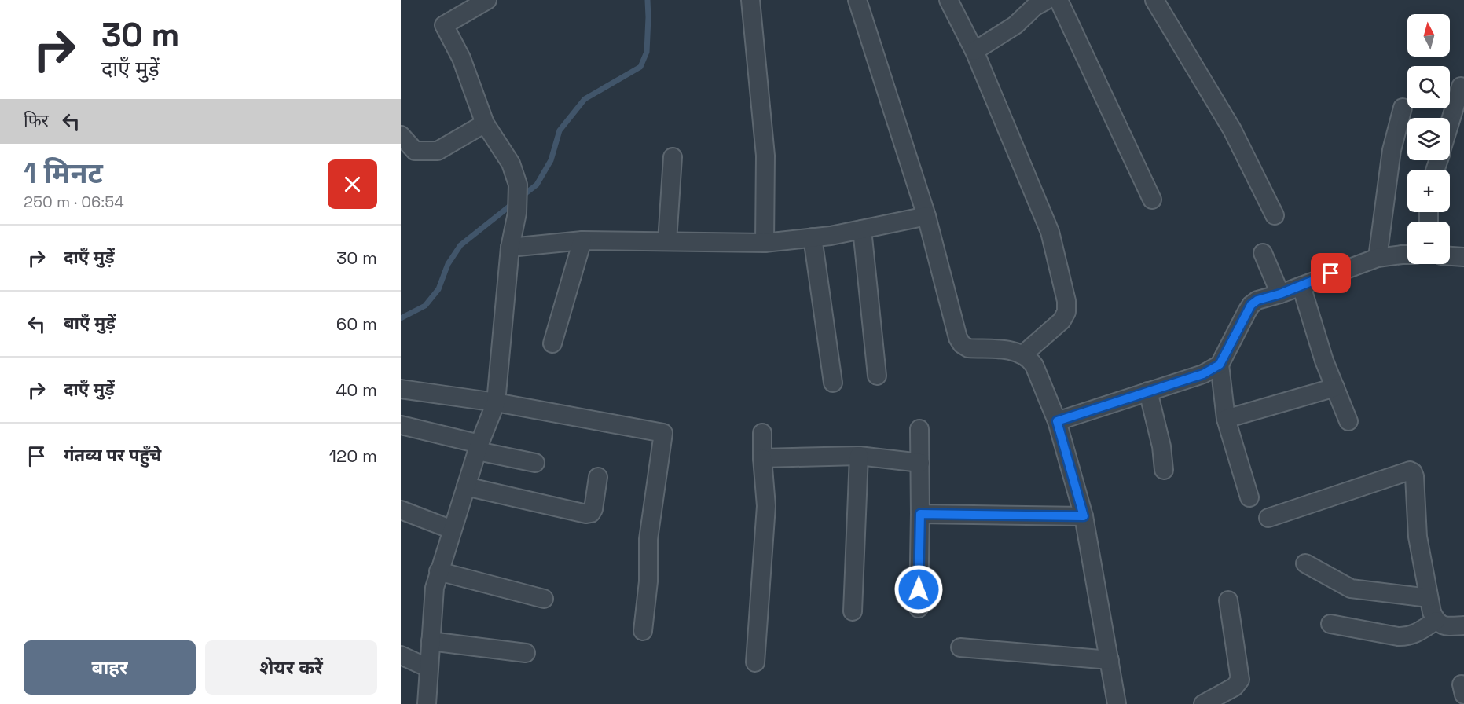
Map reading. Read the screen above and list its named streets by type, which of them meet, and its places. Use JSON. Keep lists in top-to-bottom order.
{
  "north": "top",
  "page": {
    "turn": ["30 m", "दाएँ मुड़ें"],
    "map_buttons": ["+", "−"],
    "then": "फिर",
    "heading": ["1 मिनट", "250 m · 06:54"],
    "list": [
      {
        "name": "दाएँ मुड़ें",
        "value": "30 m"
      },
      {
        "name": "बाएँ मुड़ें",
        "value": "60 m"
      },
      {
        "name": "दाएँ मुड़ें",
        "value": "40 m"
      },
      {
        "name": "गंतव्य पर पहुँचे",
        "value": "120 m"
      }
    ],
    "buttons": ["बाहर", "शेयर करें"]
  }
}
